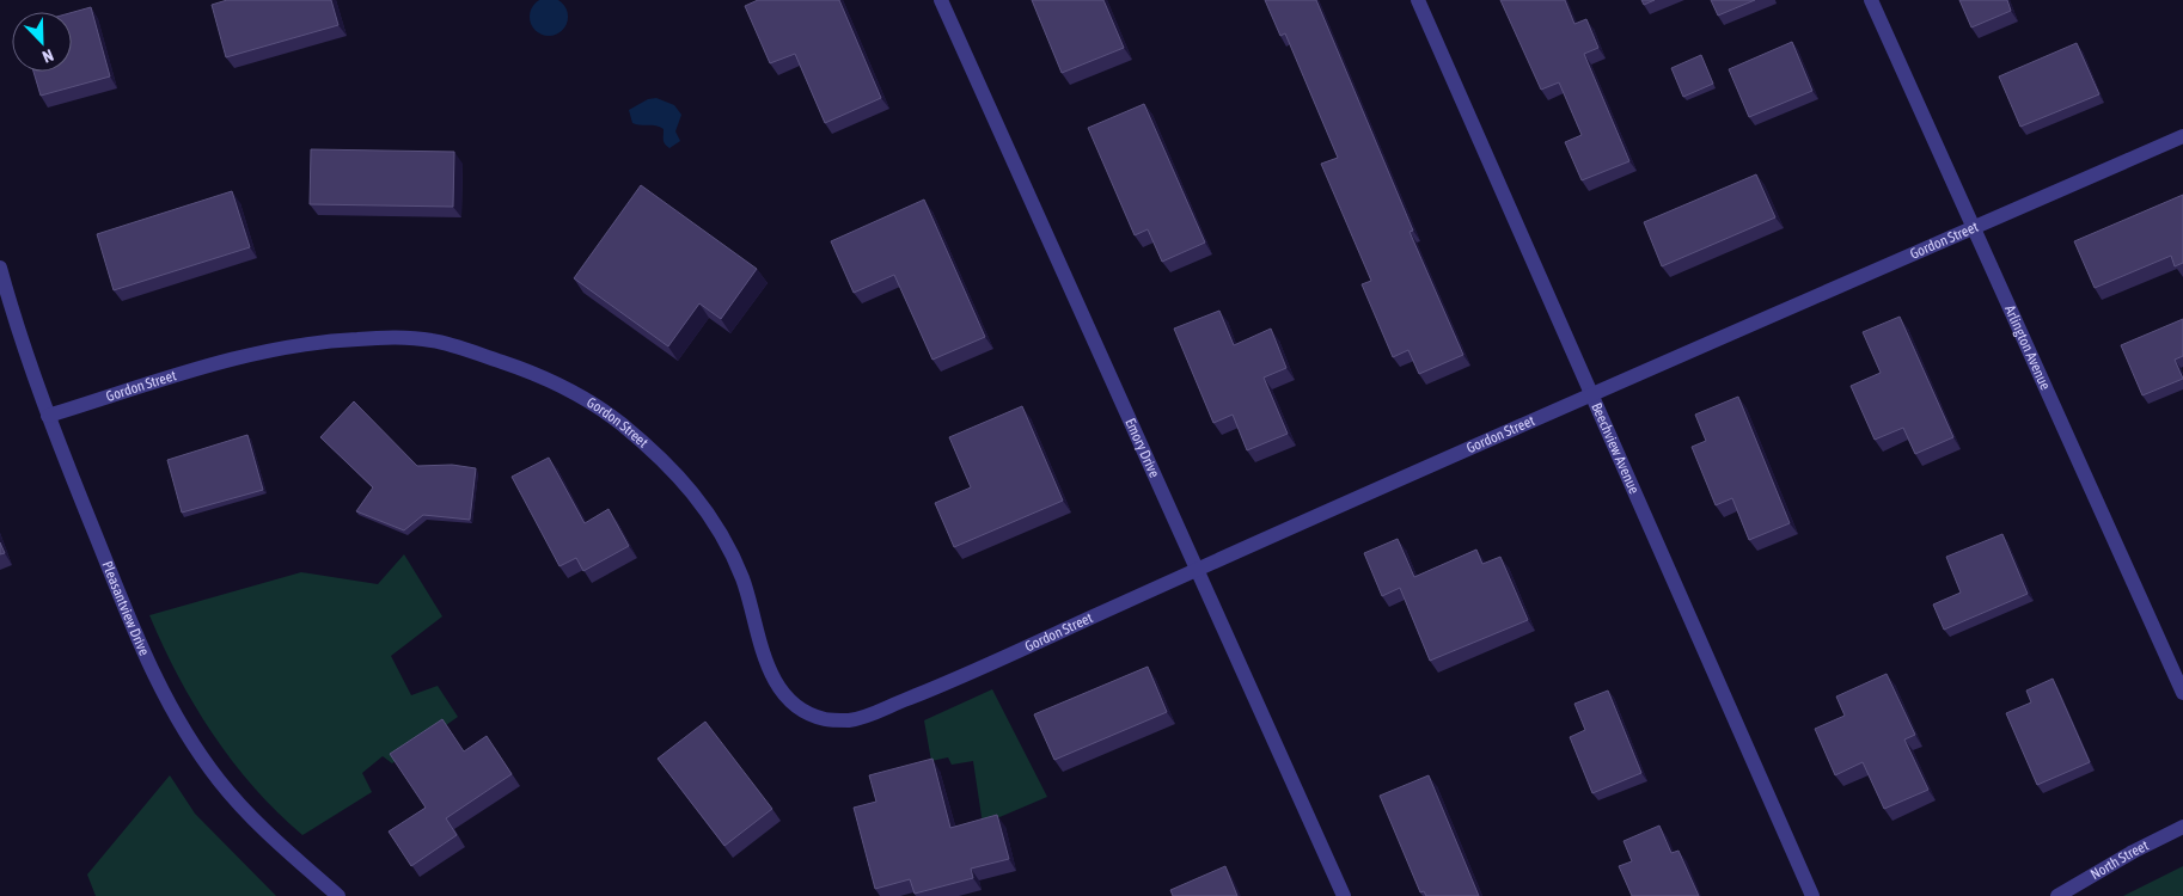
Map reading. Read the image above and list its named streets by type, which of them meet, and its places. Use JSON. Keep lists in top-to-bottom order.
{
  "streets": {
    "street": [
      "Gordon Street",
      "Arlington Avenue",
      "Emory Drive",
      "Beechview Avenue",
      "Pleasantview Drive",
      "North Street"
    ]
  },
  "crossings": [
    ["Gordon Street", "Arlington Avenue"],
    ["Gordon Street", "Emory Drive"],
    ["Gordon Street", "Beechview Avenue"],
    ["Gordon Street", "Pleasantview Drive"]
  ],
  "north": "bottom right"
}
